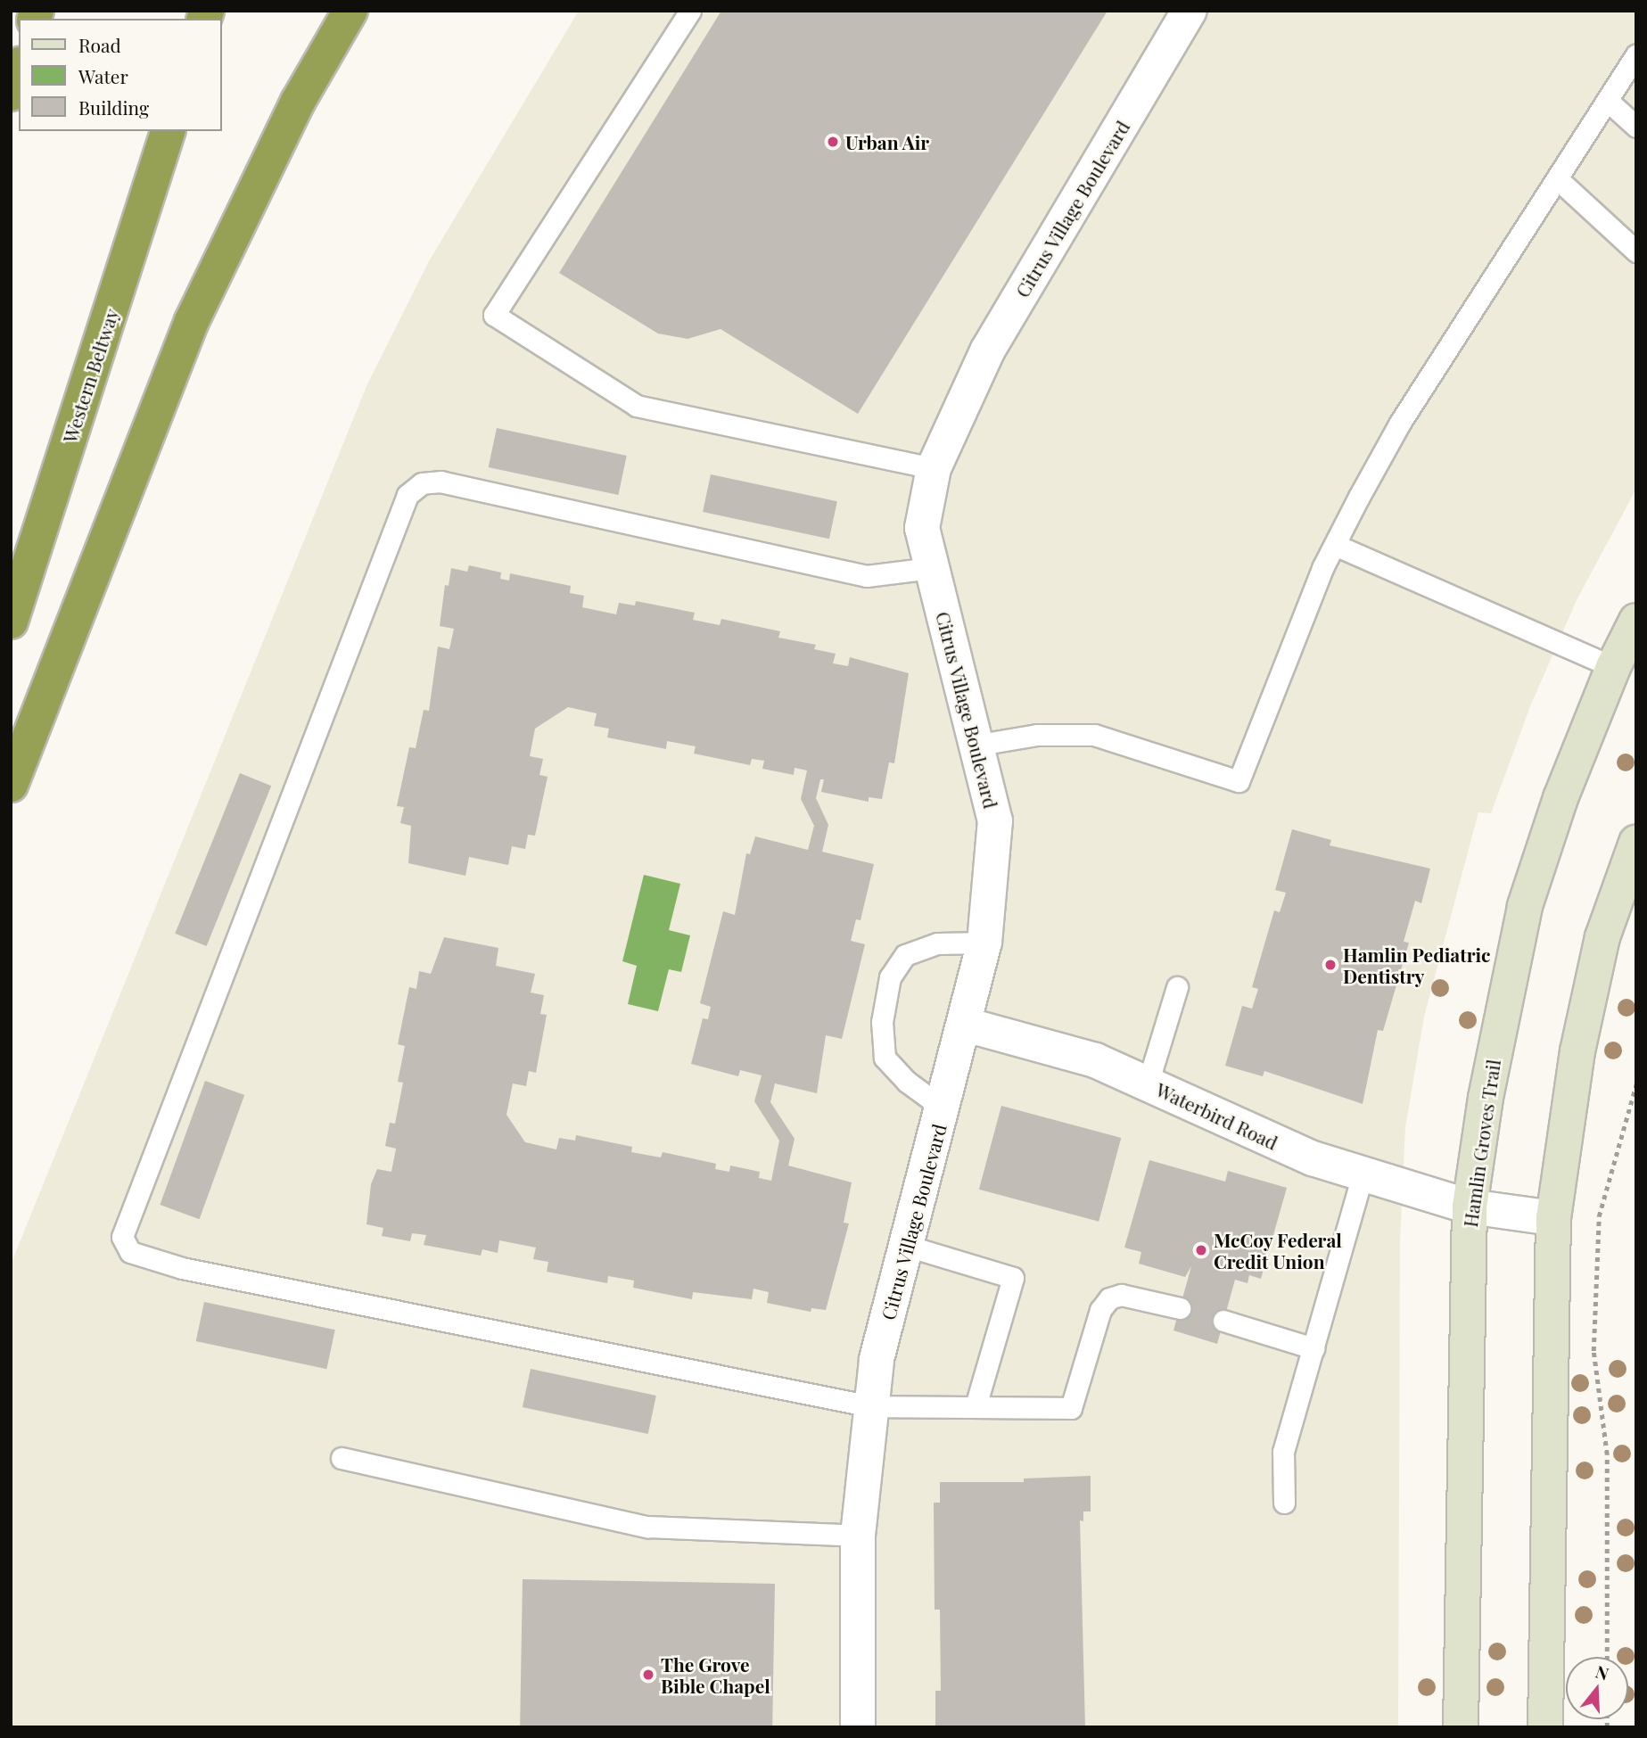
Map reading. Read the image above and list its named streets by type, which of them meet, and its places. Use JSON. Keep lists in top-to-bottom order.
{
  "streets": {
    "highway": ["Western Beltway"],
    "main road": ["Hamlin Groves Trail"],
    "street": ["Citrus Village Boulevard", "Waterbird Road"]
  },
  "crossings": [
    ["Citrus Village Boulevard", "Waterbird Road"],
    ["Waterbird Road", "Hamlin Groves Trail"]
  ],
  "places": [
    "Urban Air",
    "Hamlin Pediatric Dentistry",
    "McCoy Federal Credit Union",
    "The Grove Bible Chapel"
  ],
  "legend": ["Road", "Water", "Building"],
  "north": "top"
}
